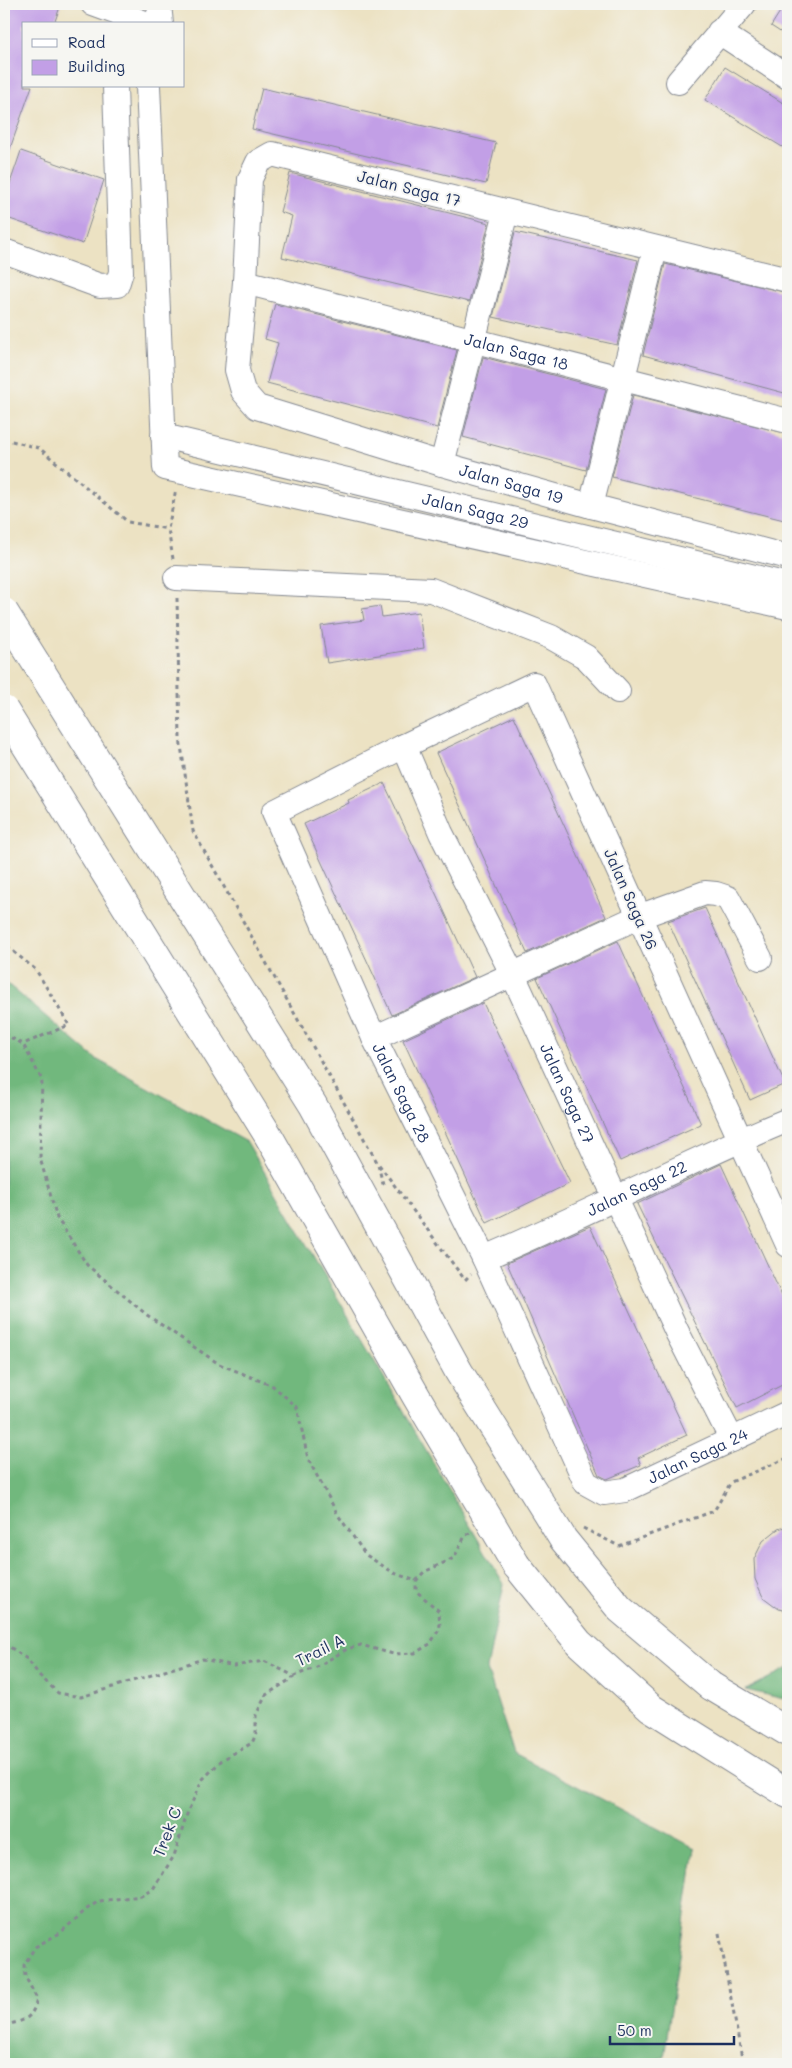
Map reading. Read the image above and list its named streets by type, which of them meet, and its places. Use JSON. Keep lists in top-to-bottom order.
{
  "streets": {
    "street": [
      "Jalan Saga 17",
      "Jalan Saga 18",
      "Jalan Saga 19",
      "Jalan Saga 29",
      "Jalan Saga 26",
      "Jalan Saga 28",
      "Jalan Saga 27",
      "Jalan Saga 22",
      "Jalan Saga 24"
    ],
    "path": ["Trail A", "Trek C"]
  },
  "crossings": [
    ["Jalan Saga 17", "Jalan Saga 18"],
    ["Jalan Saga 17", "Jalan Saga 19"],
    ["Jalan Saga 26", "Jalan Saga 28"],
    ["Jalan Saga 26", "Jalan Saga 27"],
    ["Jalan Saga 26", "Jalan Saga 22"],
    ["Jalan Saga 28", "Jalan Saga 27"],
    ["Jalan Saga 28", "Jalan Saga 22"],
    ["Jalan Saga 28", "Jalan Saga 24"],
    ["Jalan Saga 27", "Jalan Saga 22"],
    ["Jalan Saga 27", "Jalan Saga 24"],
    ["Trail A", "Trek C"]
  ],
  "legend": ["Road", "Building"],
  "scale_bar": "50 m"
}
